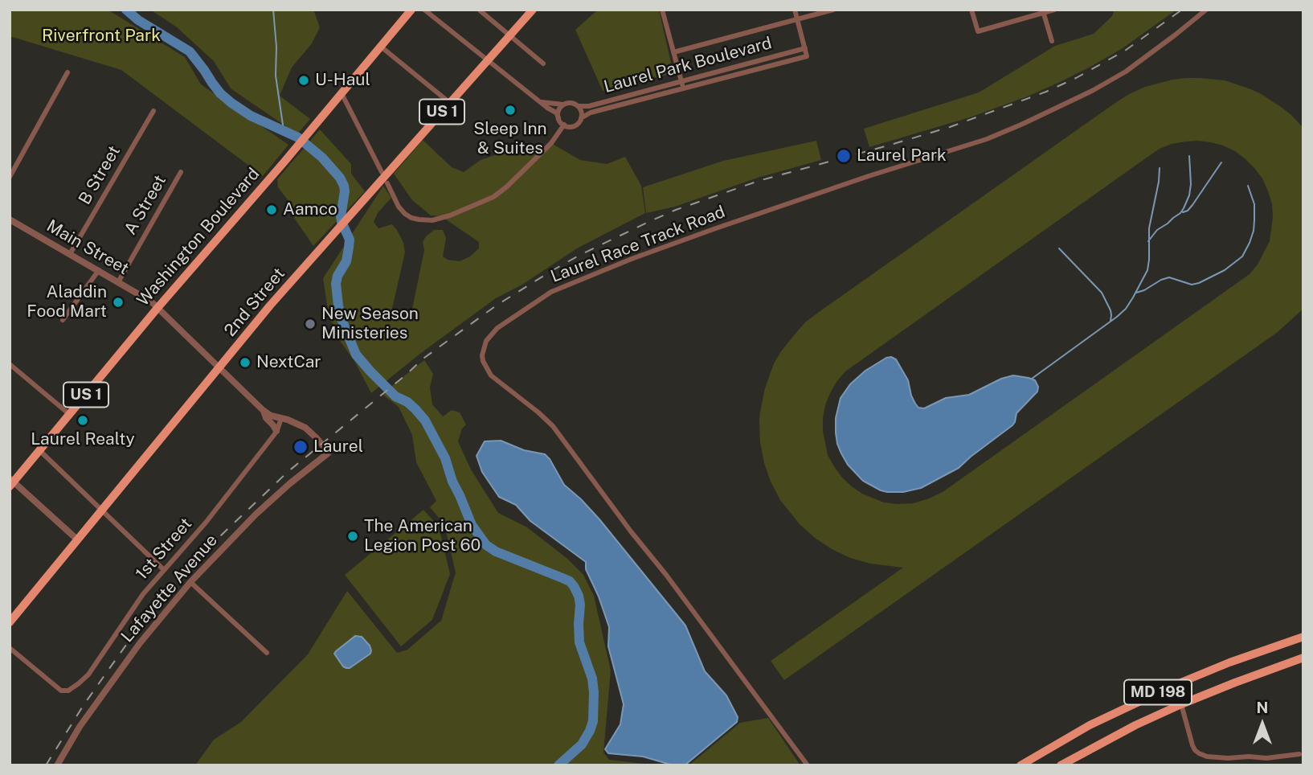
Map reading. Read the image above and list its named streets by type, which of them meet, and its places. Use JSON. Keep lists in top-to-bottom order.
{
  "streets": {
    "main road": [
      "US 1",
      "Washington Boulevard",
      "2nd Street",
      "MD 198"
    ],
    "street": [
      "Laurel Park Boulevard",
      "B Street",
      "A Street",
      "Laurel Race Track Road",
      "Main Street",
      "1st Street",
      "Lafayette Avenue"
    ]
  },
  "crossings": [
    ["B Street", "Main Street"],
    ["A Street", "Main Street"],
    ["Washington Boulevard", "Main Street"],
    ["Main Street", "2nd Street"],
    ["Main Street", "1st Street"],
    ["Main Street", "Lafayette Avenue"]
  ],
  "parks": ["Riverfront Park"],
  "places": [
    "U-Haul",
    "Sleep Inn & Suites",
    "Laurel Park",
    "Aamco",
    "Aladdin Food Mart",
    "New Season Ministeries",
    "NextCar",
    "Laurel Realty",
    "Laurel",
    "The American Legion Post 60"
  ],
  "north": "top"
}
